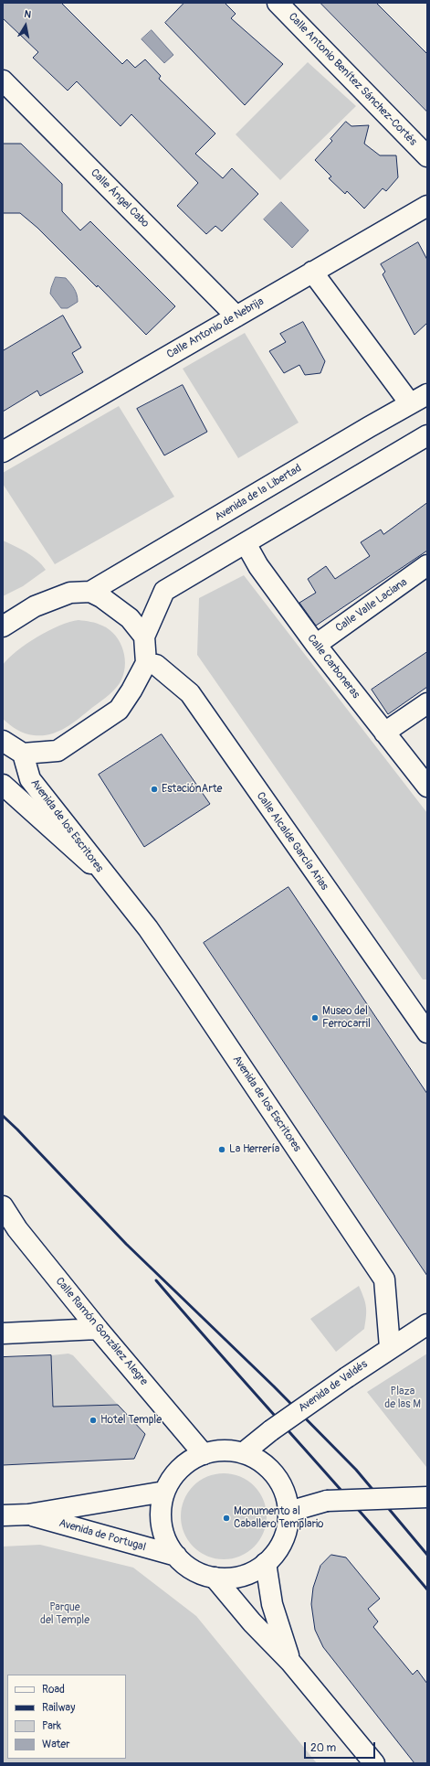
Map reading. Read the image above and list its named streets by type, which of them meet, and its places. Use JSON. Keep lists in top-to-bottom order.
{
  "streets": {
    "main road": [
      "Calle Antonio Benítez Sánchez-Cortés",
      "Calle Ángel Cabo",
      "Calle Antonio de Nebrija",
      "Avenida de la Libertad",
      "Calle Valle Laciana",
      "Calle Carboneras",
      "Avenida de los Escritores",
      "Calle Alcalde García Arias",
      "Calle Ramón González Alegre",
      "Avenida de Valdés",
      "Avenida de Portugal"
    ]
  },
  "crossings": [
    ["Calle Ángel Cabo", "Calle Antonio de Nebrija"],
    ["Calle Valle Laciana", "Calle Carboneras"],
    ["Avenida de los Escritores", "Avenida de Valdés"],
    ["Calle Ramón González Alegre", "Avenida de Valdés"],
    ["Calle Ramón González Alegre", "Avenida de Portugal"],
    ["Avenida de Valdés", "Avenida de Portugal"]
  ],
  "parks": ["Plaza de las M", "Parque del Temple"],
  "places": [
    "EstaciónArte",
    "Museo del Ferrocarril",
    "La Herrería",
    "Hotel Temple",
    "Monumento al Caballero Templario"
  ],
  "legend": [
    "Road",
    "Railway",
    "Park",
    "Water"
  ],
  "scale_bar": "20 m",
  "north": "top"
}
